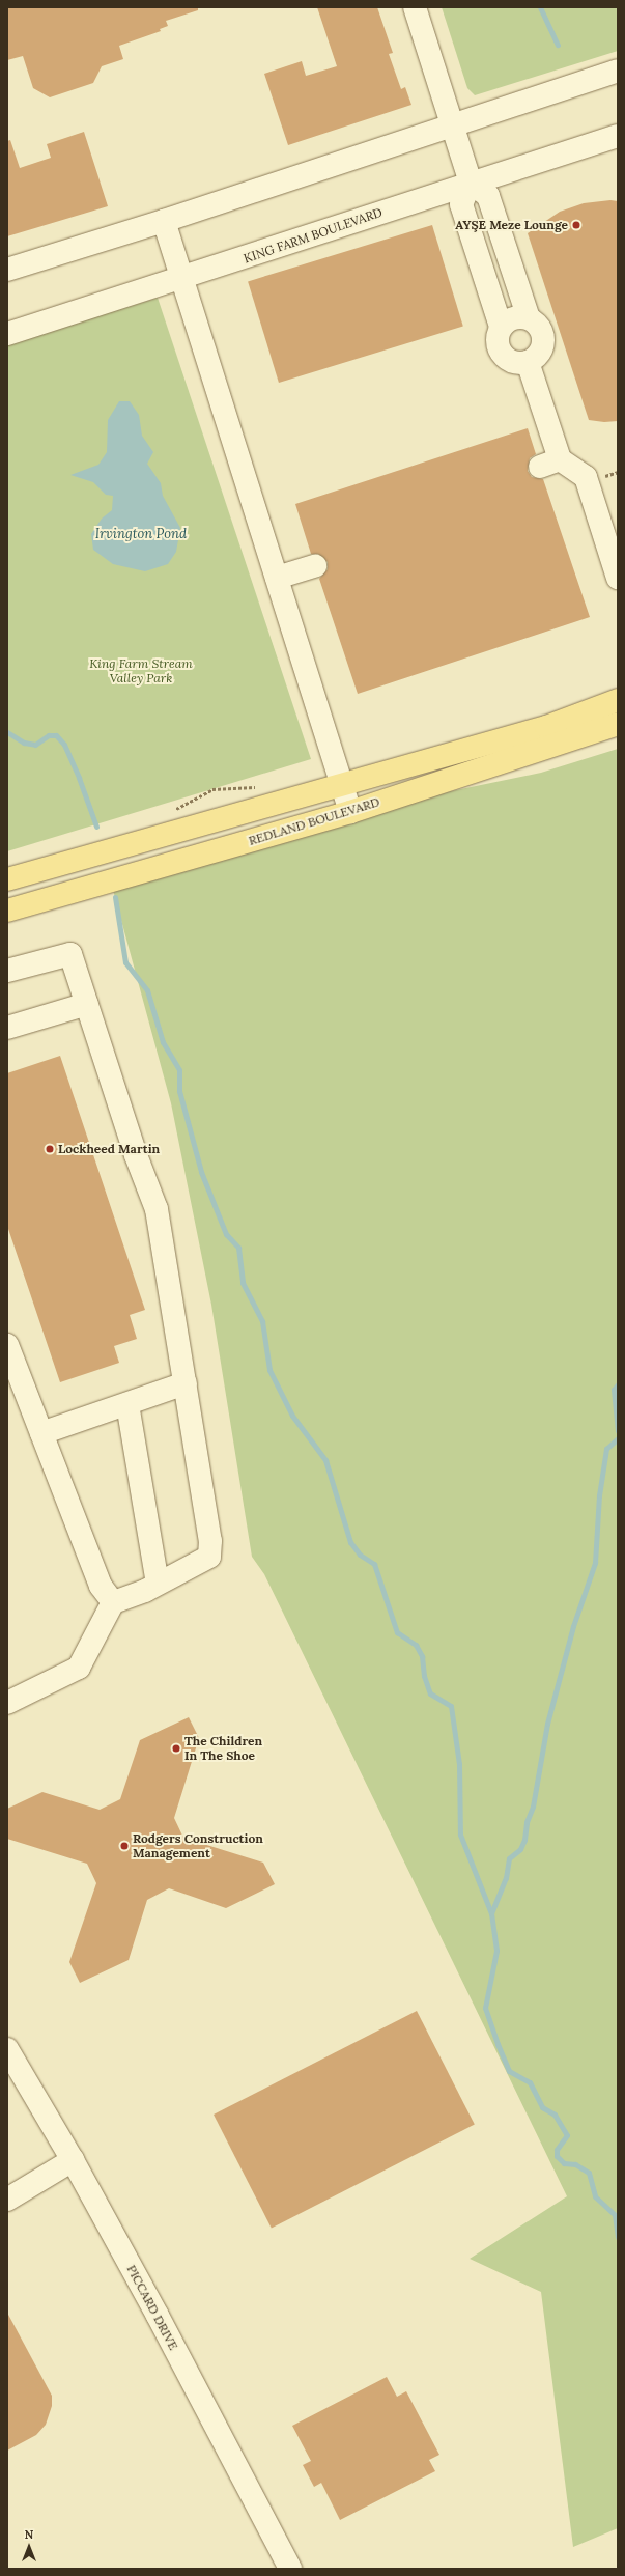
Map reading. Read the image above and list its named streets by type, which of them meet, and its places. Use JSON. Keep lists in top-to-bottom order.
{
  "streets": {
    "main road": ["REDLAND BOULEVARD"],
    "street": ["KING FARM BOULEVARD", "PICCARD DRIVE"]
  },
  "water": ["Irvington Pond"],
  "parks": ["King Farm Stream Valley Park"],
  "places": [
    "AYŞE Meze Lounge",
    "Lockheed Martin",
    "The Children In The Shoe",
    "Rodgers Construction Management"
  ],
  "north": "top"
}
